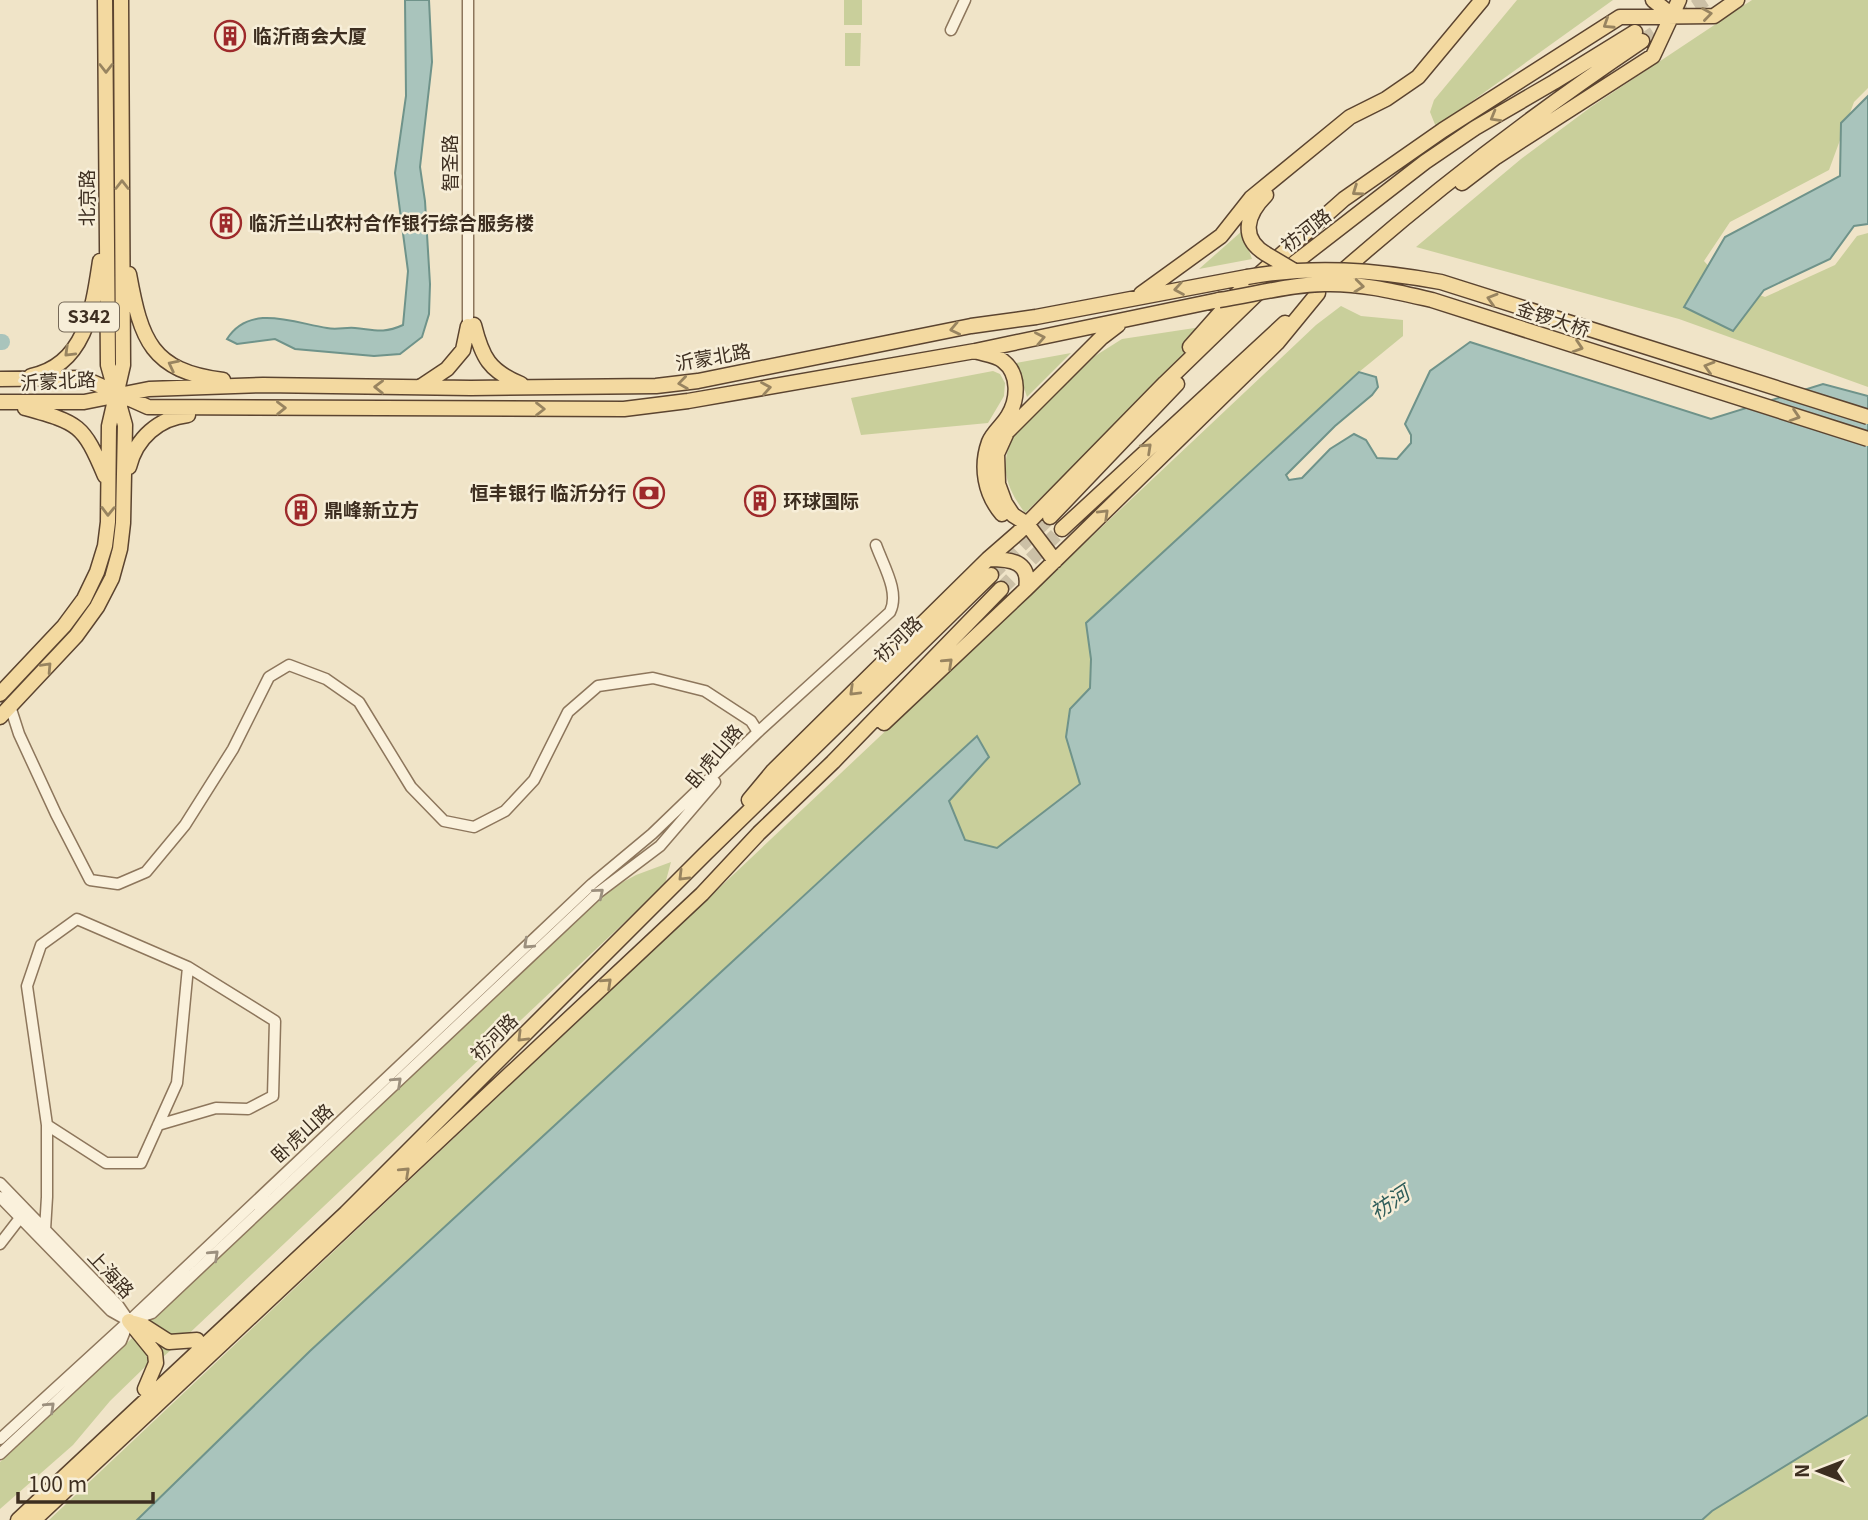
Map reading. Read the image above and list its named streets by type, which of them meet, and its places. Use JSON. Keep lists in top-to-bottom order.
{
  "streets": {
    "main road": [
      "北京路",
      "祊河路",
      "S342",
      "金锣大桥",
      "沂蒙北路"
    ],
    "street": ["智圣路", "卧虎山路", "上海路"]
  },
  "crossings": [
    ["北京路", "S342"],
    ["北京路", "沂蒙北路"],
    ["S342", "沂蒙北路"],
    ["金锣大桥", "沂蒙北路"],
    ["卧虎山路", "上海路"]
  ],
  "water": ["祊河"],
  "places": {
    "building": [
      "临沂商会大厦",
      "临沂兰山农村合作银行综合服务楼",
      "环球国际",
      "鼎峰新立方"
    ],
    "bank": ["恒丰银行 临沂分行"]
  },
  "scale_bar": "100 m",
  "north": "left"
}
